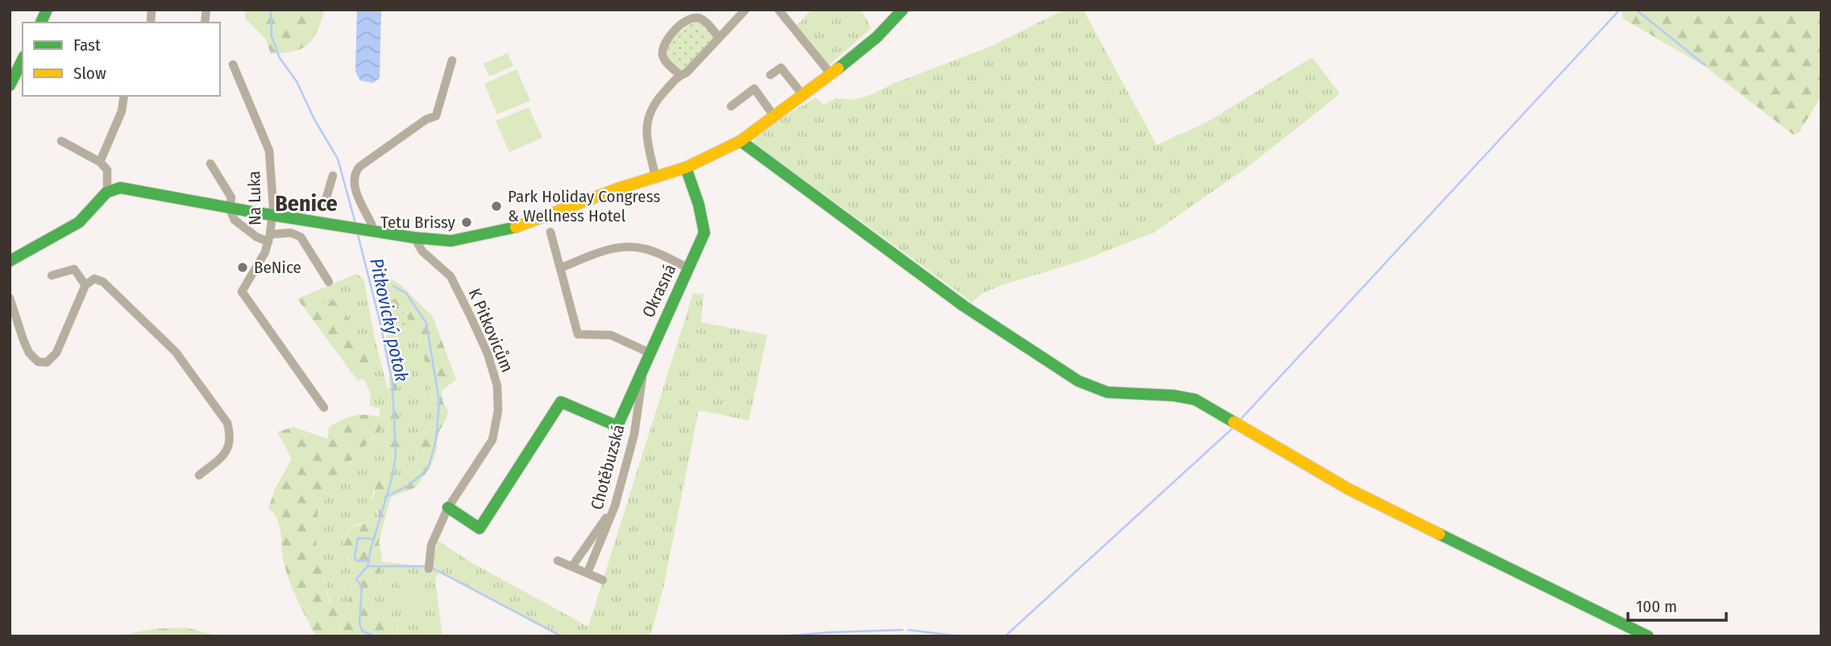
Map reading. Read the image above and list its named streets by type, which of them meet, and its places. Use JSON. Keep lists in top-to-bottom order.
{
  "streets": {
    "street": [
      "Na Luka",
      "Okrasná",
      "K Pitkovicům",
      "Chotěbuzská"
    ]
  },
  "crossings": [
    ["Okrasná", "Chotěbuzská"]
  ],
  "districts": ["Benice"],
  "water": ["Pitkovický potok"],
  "places": ["Park Holiday Congress & Wellness Hotel", "Tetu Brissy", "BeNice"],
  "legend": ["Fast", "Slow"],
  "scale_bar": "100 m"
}
